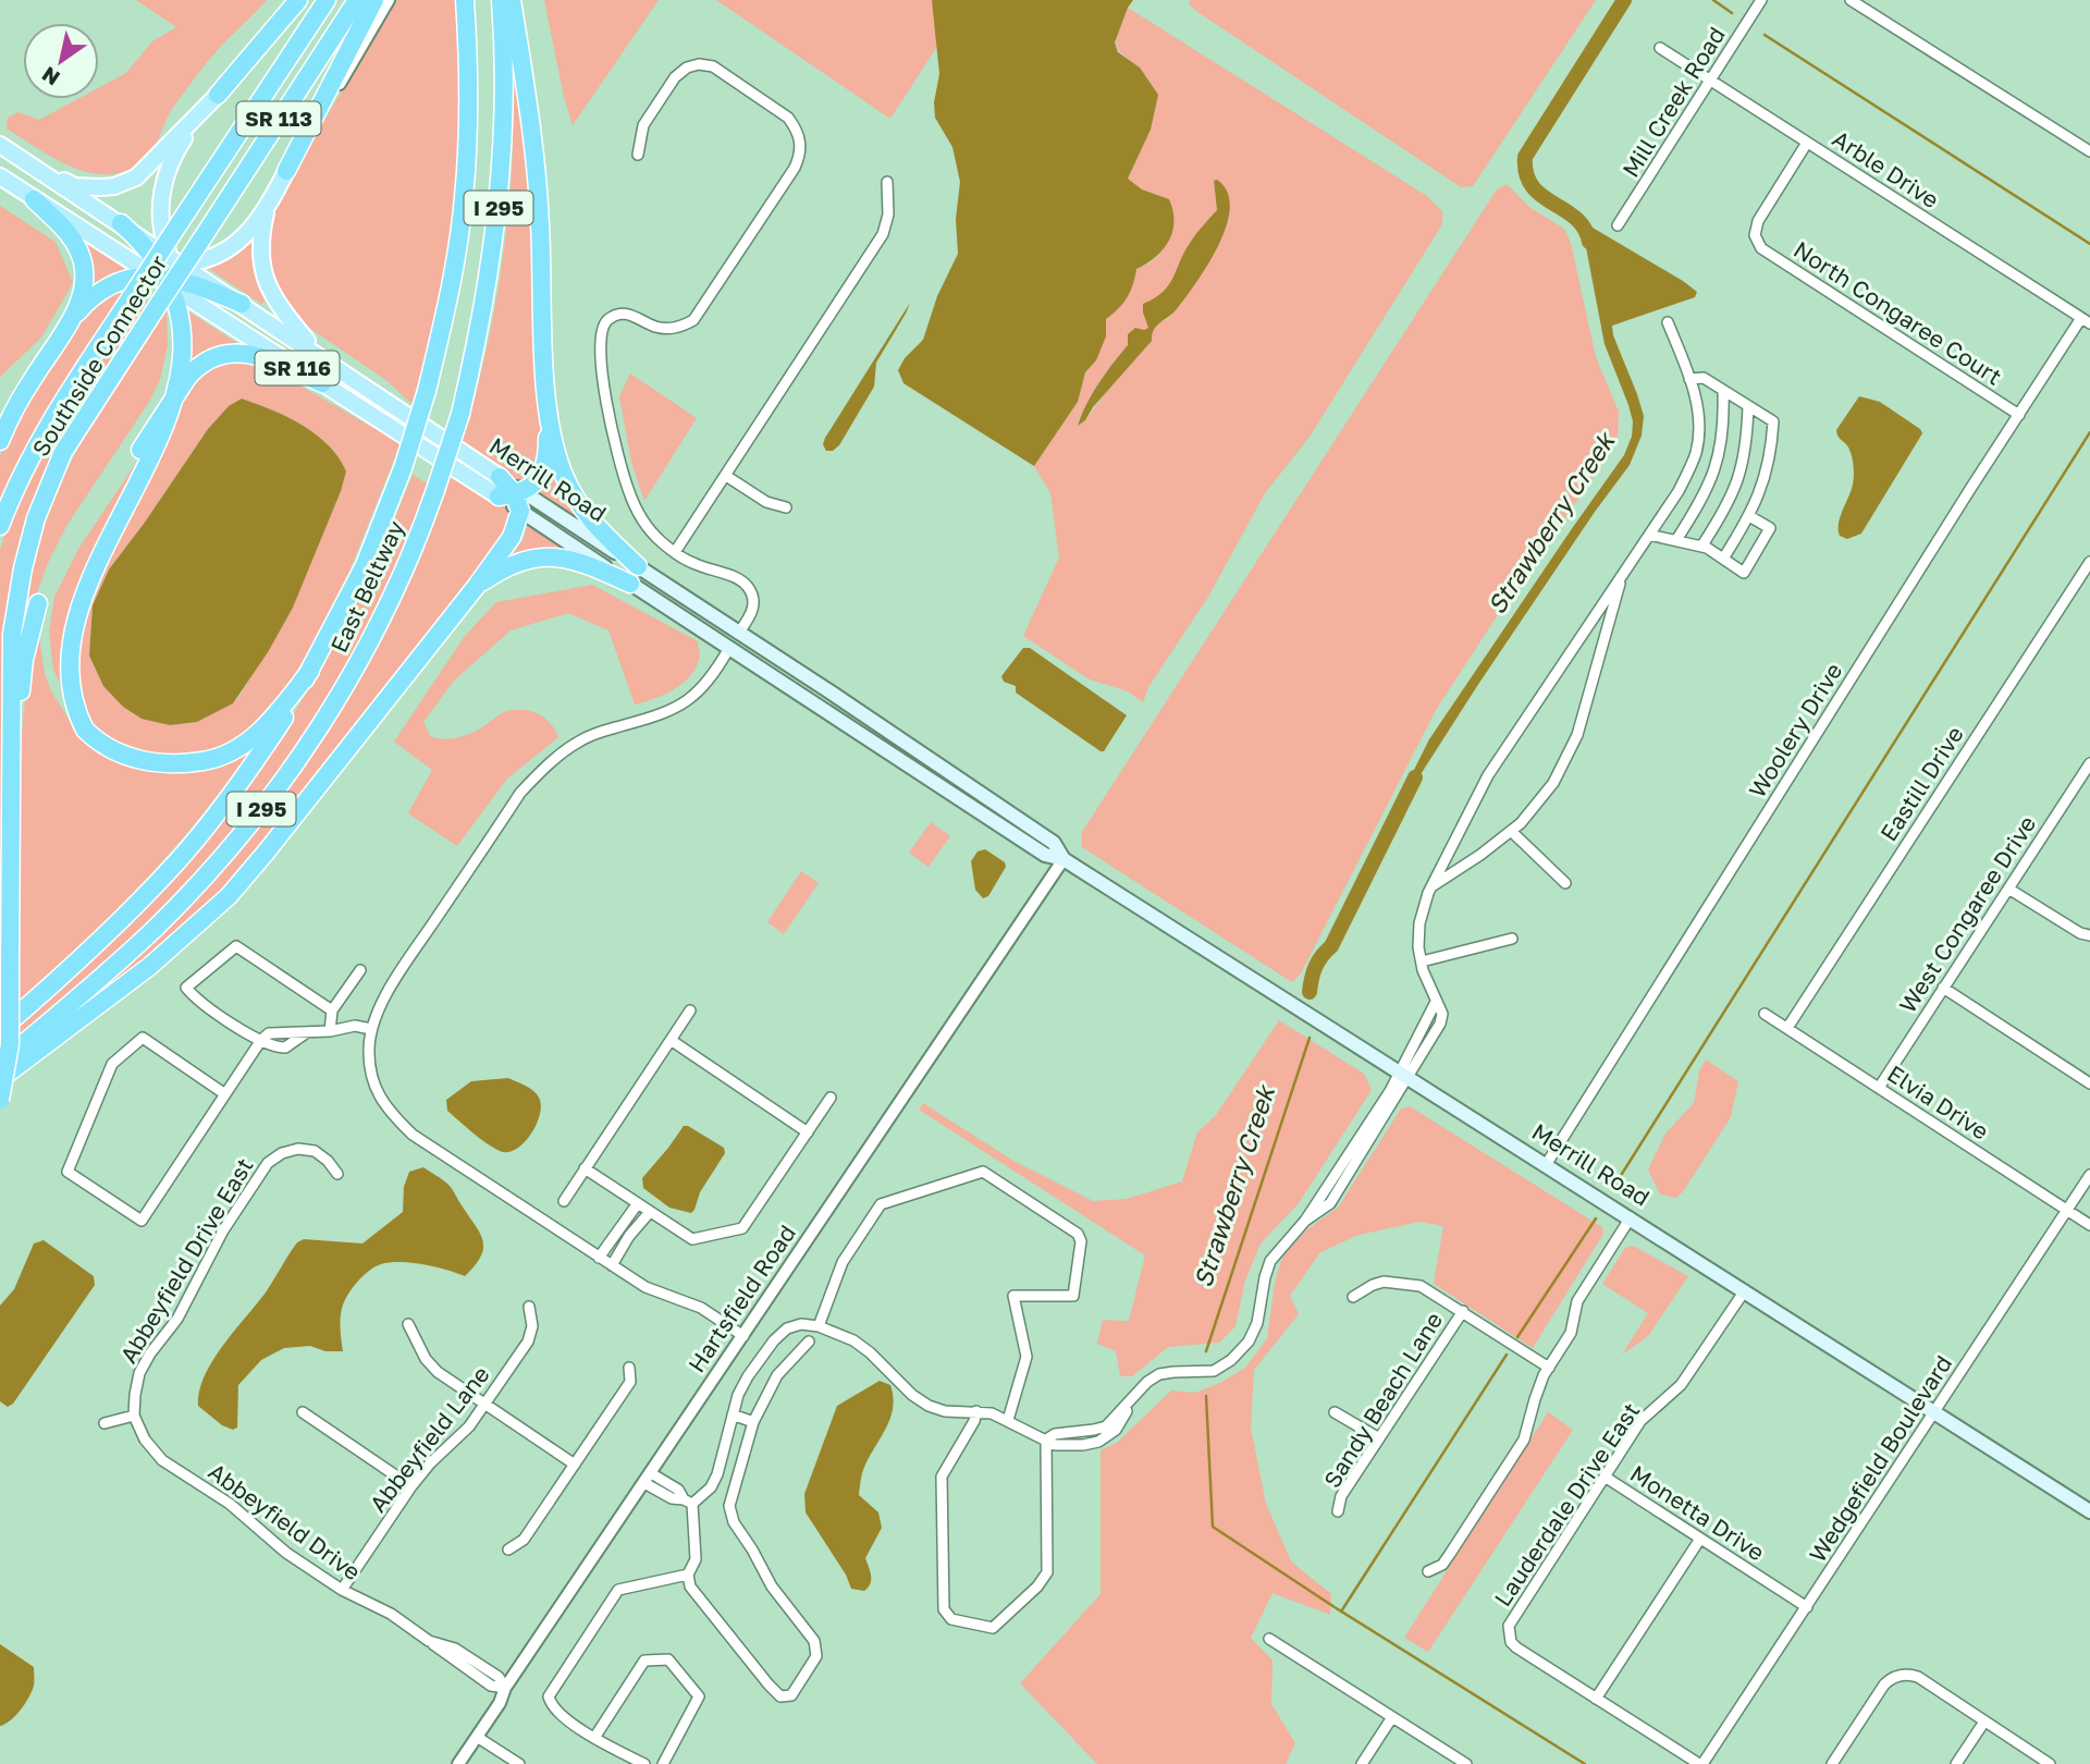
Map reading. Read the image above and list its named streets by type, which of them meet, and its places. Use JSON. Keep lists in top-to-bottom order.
{
  "streets": {
    "highway": [
      "SR 113",
      "I 295",
      "Southside Connector",
      "East Beltway"
    ],
    "main road": ["SR 116", "Merrill Road"],
    "street": [
      "Mill Creek Road",
      "Arble Drive",
      "North Congaree Court",
      "Woolery Drive",
      "Eastill Drive",
      "West Congaree Drive",
      "Elvia Drive",
      "Abbeyfield Drive East",
      "Hartsfield Road",
      "Sandy Beach Lane",
      "Abbeyfield Lane",
      "Wedgefield Boulevard",
      "Lauderdale Drive East",
      "Monetta Drive",
      "Abbeyfield Drive"
    ]
  },
  "crossings": [
    ["Mill Creek Road", "Arble Drive"],
    ["Arble Drive", "North Congaree Court"],
    ["Arble Drive", "Woolery Drive"],
    ["North Congaree Court", "Woolery Drive"],
    ["Merrill Road", "Woolery Drive"],
    ["Merrill Road", "Hartsfield Road"],
    ["Merrill Road", "Wedgefield Boulevard"],
    ["Merrill Road", "Lauderdale Drive East"],
    ["Eastill Drive", "Elvia Drive"],
    ["West Congaree Drive", "Elvia Drive"],
    ["Elvia Drive", "Wedgefield Boulevard"],
    ["Abbeyfield Drive East", "Abbeyfield Drive"],
    ["Hartsfield Road", "Abbeyfield Drive"],
    ["Abbeyfield Lane", "Abbeyfield Drive"],
    ["Wedgefield Boulevard", "Monetta Drive"],
    ["Lauderdale Drive East", "Monetta Drive"]
  ],
  "water": ["Strawberry Creek"],
  "north": "bottom left"
}
